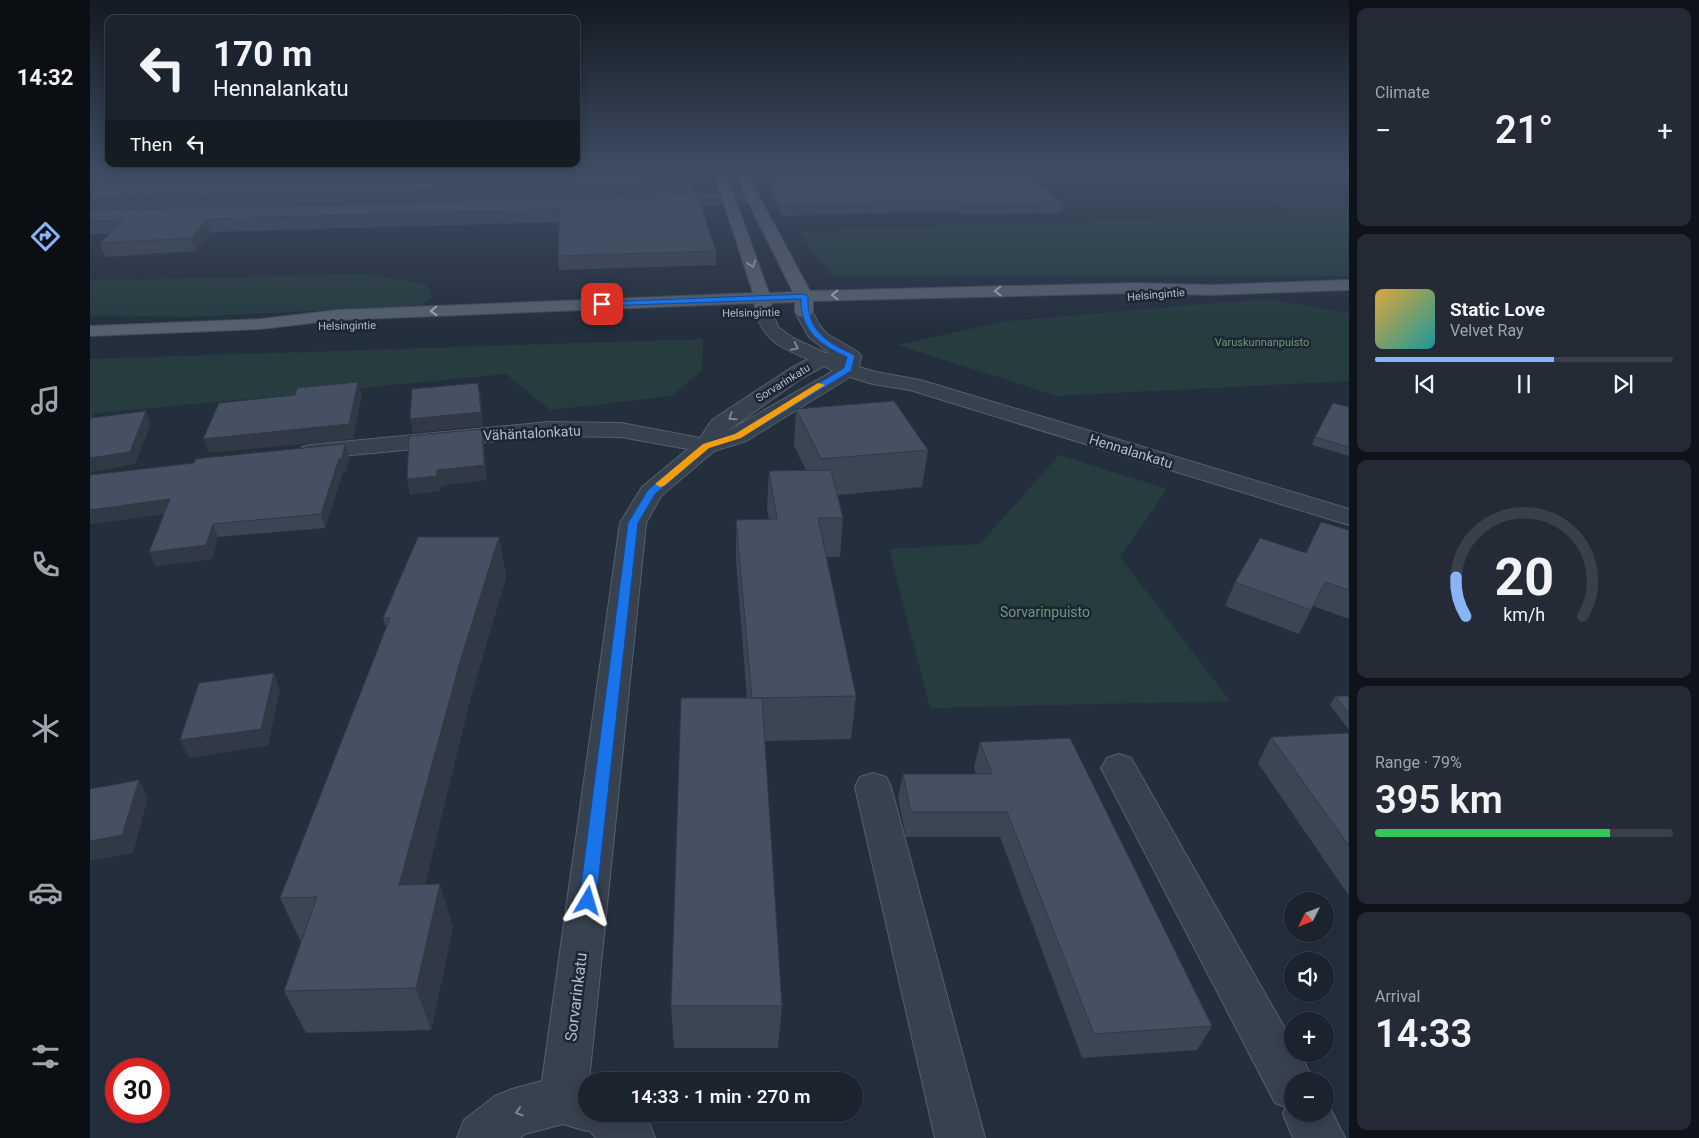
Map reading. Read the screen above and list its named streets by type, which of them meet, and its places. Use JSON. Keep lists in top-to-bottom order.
{
  "streets": {
    "main road": ["Helsingintie"],
    "street": ["Sorvarinkatu", "Vähäntalonkatu", "Hennalankatu"]
  },
  "crossings": [
    ["Helsingintie", "Hennalankatu"],
    ["Sorvarinkatu", "Vähäntalonkatu"],
    ["Sorvarinkatu", "Hennalankatu"]
  ],
  "parks": ["Varuskunnanpuisto", "Sorvarinpuisto"],
  "north": "bottom left",
  "page": {
    "tabs": "14:32",
    "tile": [
      "Climate",
      ["Range · 79%", "395 km"],
      ["Arrival", "14:33"]
    ],
    "turn": ["170 m", "Hennalankatu"],
    "heat": ["−", "21°", "+"],
    "then": "Then",
    "song": ["Static Love", "Velvet Ray"],
    "map_buttons": ["+", "−"],
    "limit": "30",
    "trip": "14:33 · 1 min · 270 m",
    "gauge": ["20", "km/h"]
  }
}
